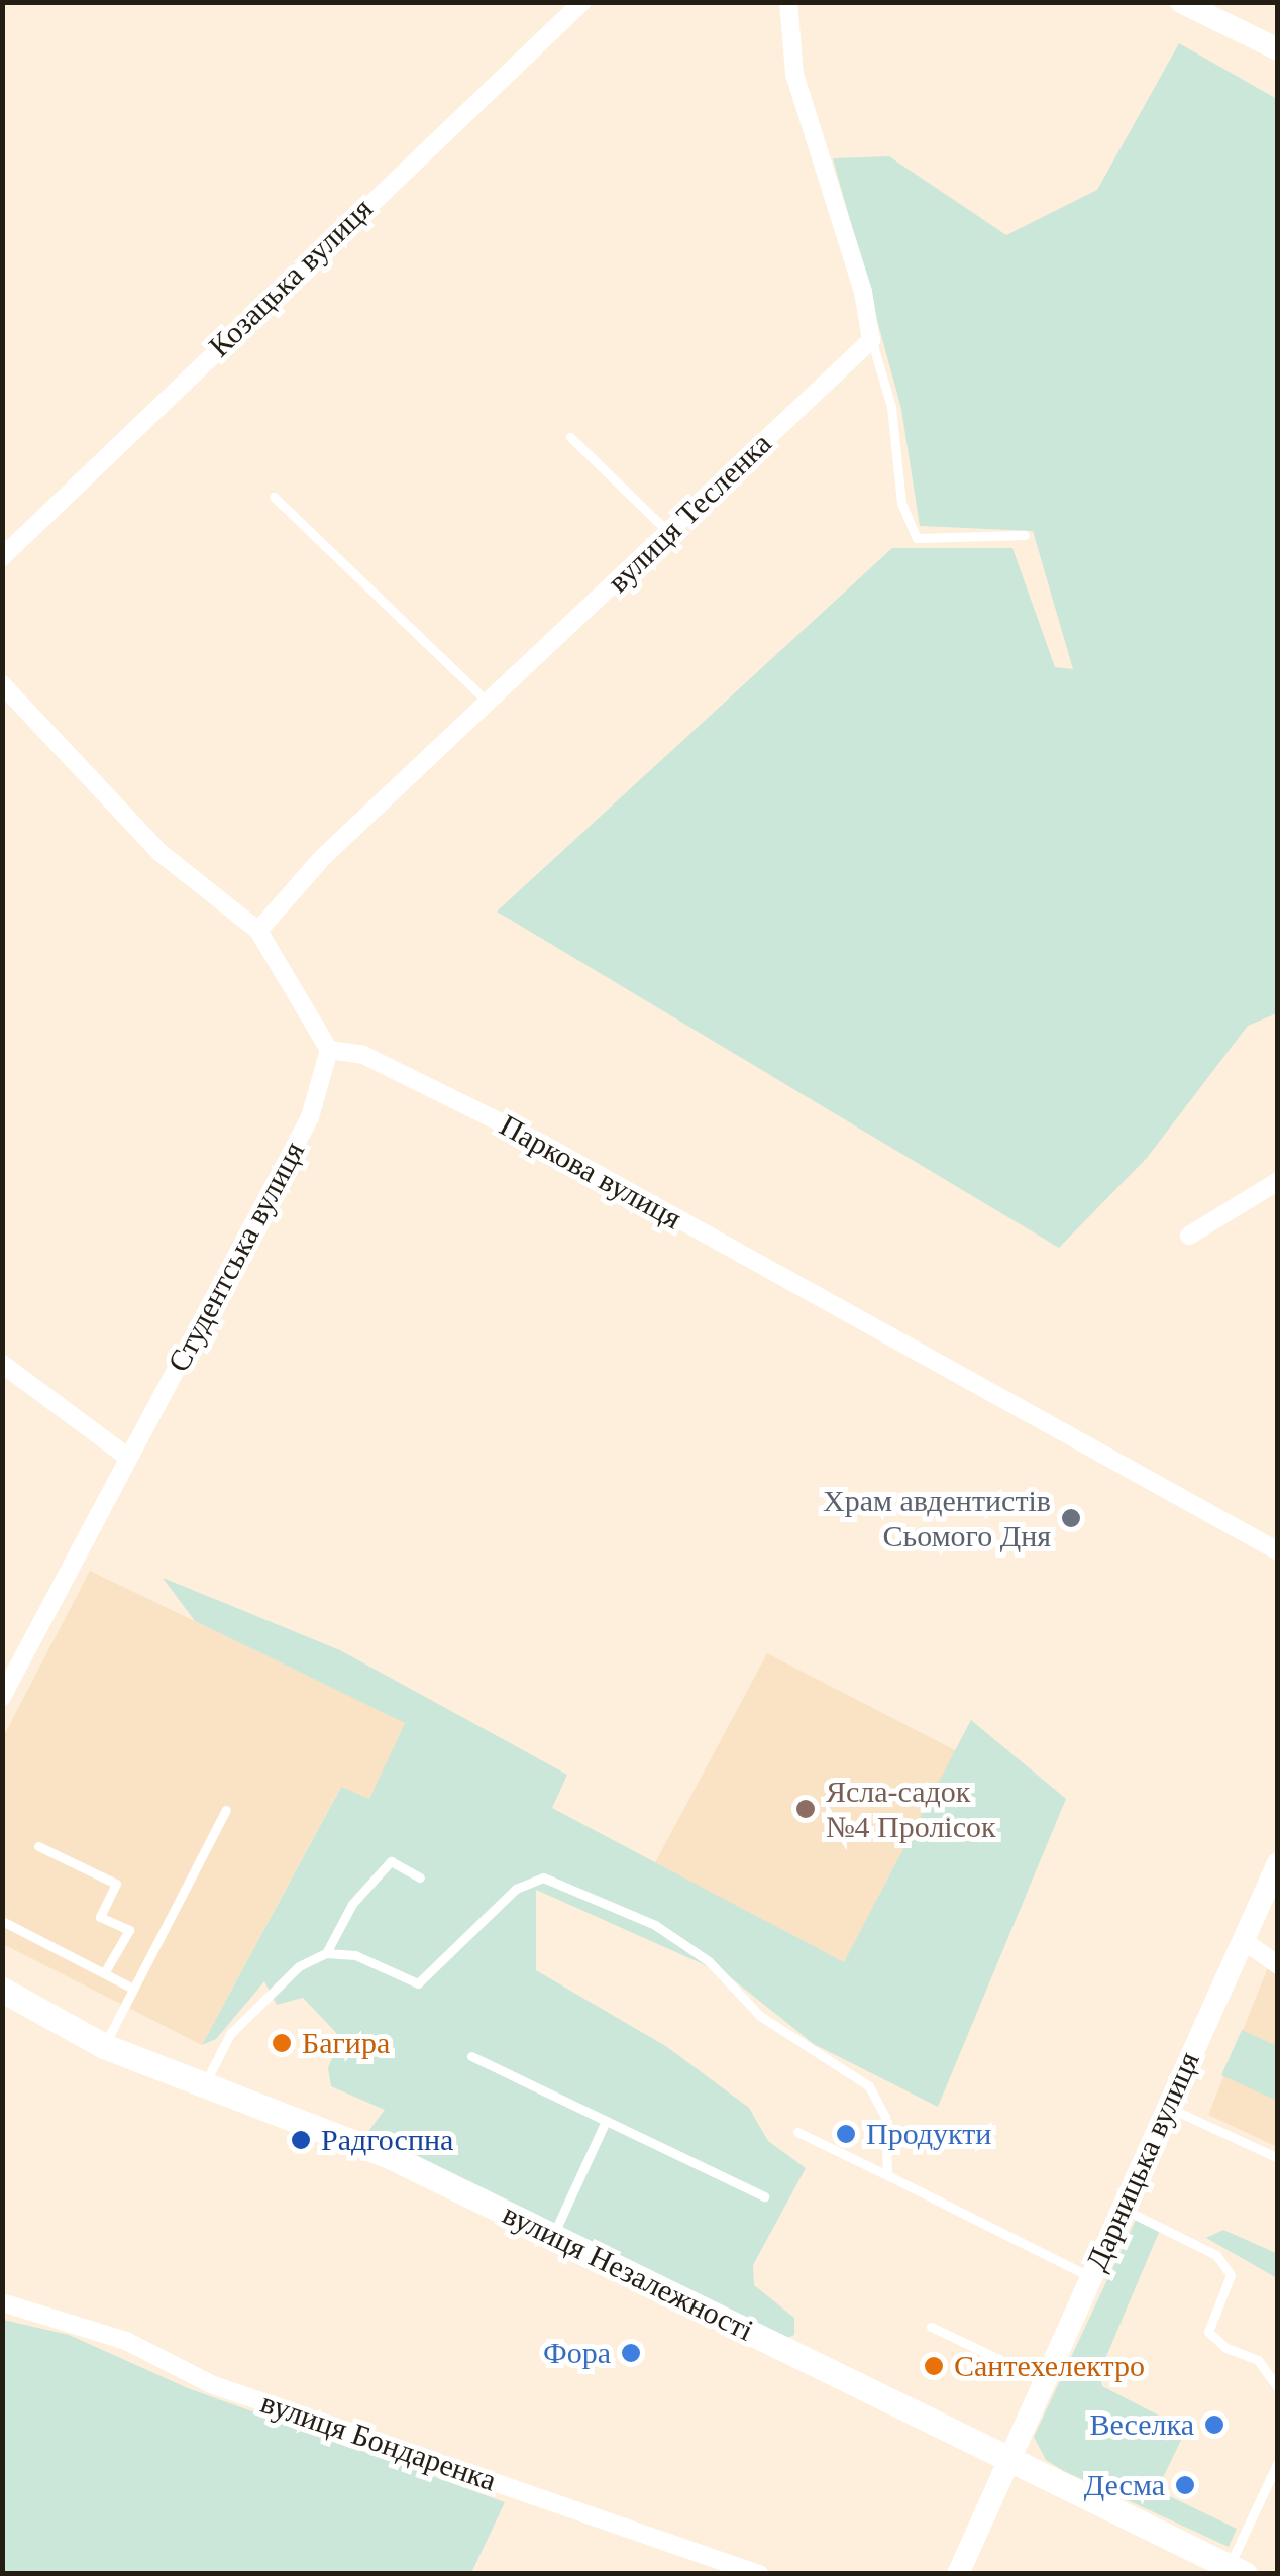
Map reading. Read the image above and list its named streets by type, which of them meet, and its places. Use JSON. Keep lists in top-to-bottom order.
{
  "streets": {
    "main road": ["вулиця Незалежності"],
    "street": [
      "Козацька вулиця",
      "вулиця Тесленка",
      "Паркова вулиця",
      "Студентська вулиця",
      "Дарницька вулиця",
      "вулиця Бондаренка"
    ]
  },
  "crossings": [
    ["Паркова вулиця", "Студентська вулиця"],
    ["Дарницька вулиця", "вулиця Незалежності"]
  ],
  "places": [
    "Храм авдентистів Сьомого Дня",
    "Ясла-садок №4 Пролісок",
    "Багира",
    "Продукти",
    "Радгоспна",
    "Фора",
    "Сантехелектро",
    "Веселка",
    "Десма"
  ]
}
